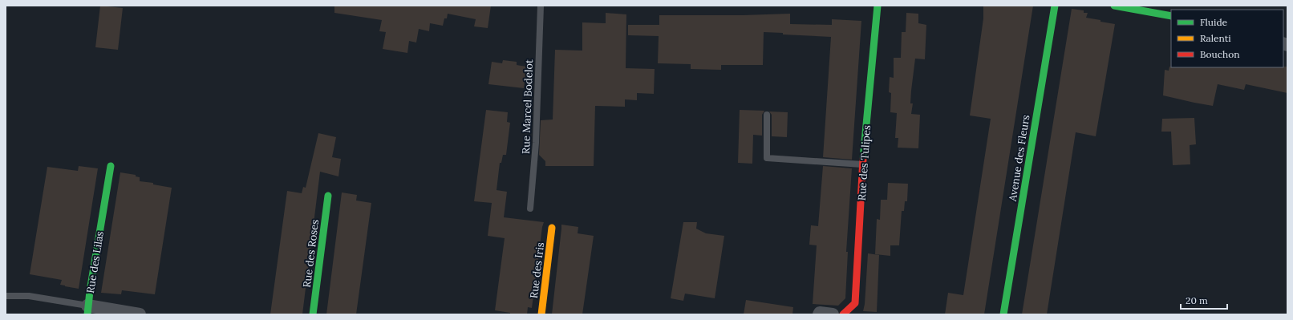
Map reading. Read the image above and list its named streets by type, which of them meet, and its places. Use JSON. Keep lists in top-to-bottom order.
{
  "streets": {
    "street": [
      "Avenue des Fleurs",
      "Rue des Tulipes",
      "Rue des Roses",
      "Rue des Lilas",
      "Rue des Iris"
    ],
    "lane": ["Rue Marcel Bodelot"]
  },
  "legend": ["Fluide", "Ralenti", "Bouchon"],
  "scale_bar": "20 m"
}
